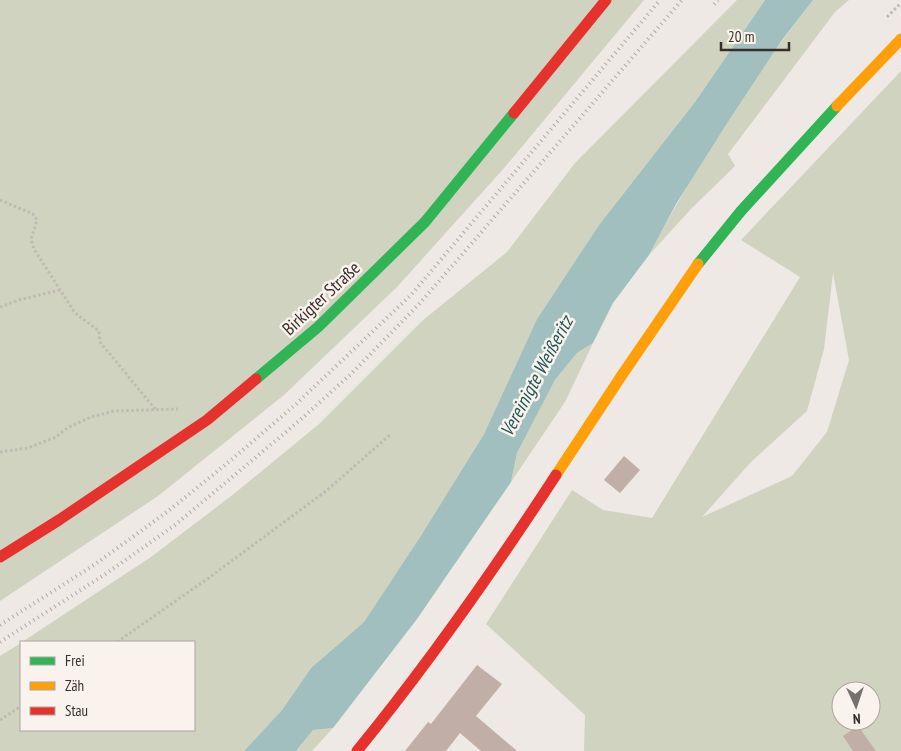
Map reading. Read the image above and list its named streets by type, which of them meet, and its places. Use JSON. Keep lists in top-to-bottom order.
{
  "streets": {
    "main road": ["Birkigter Straße"]
  },
  "water": ["Vereinigte Weißeritz"],
  "legend": ["Frei", "Zäh", "Stau"],
  "scale_bar": "20 m",
  "north": "bottom"
}
